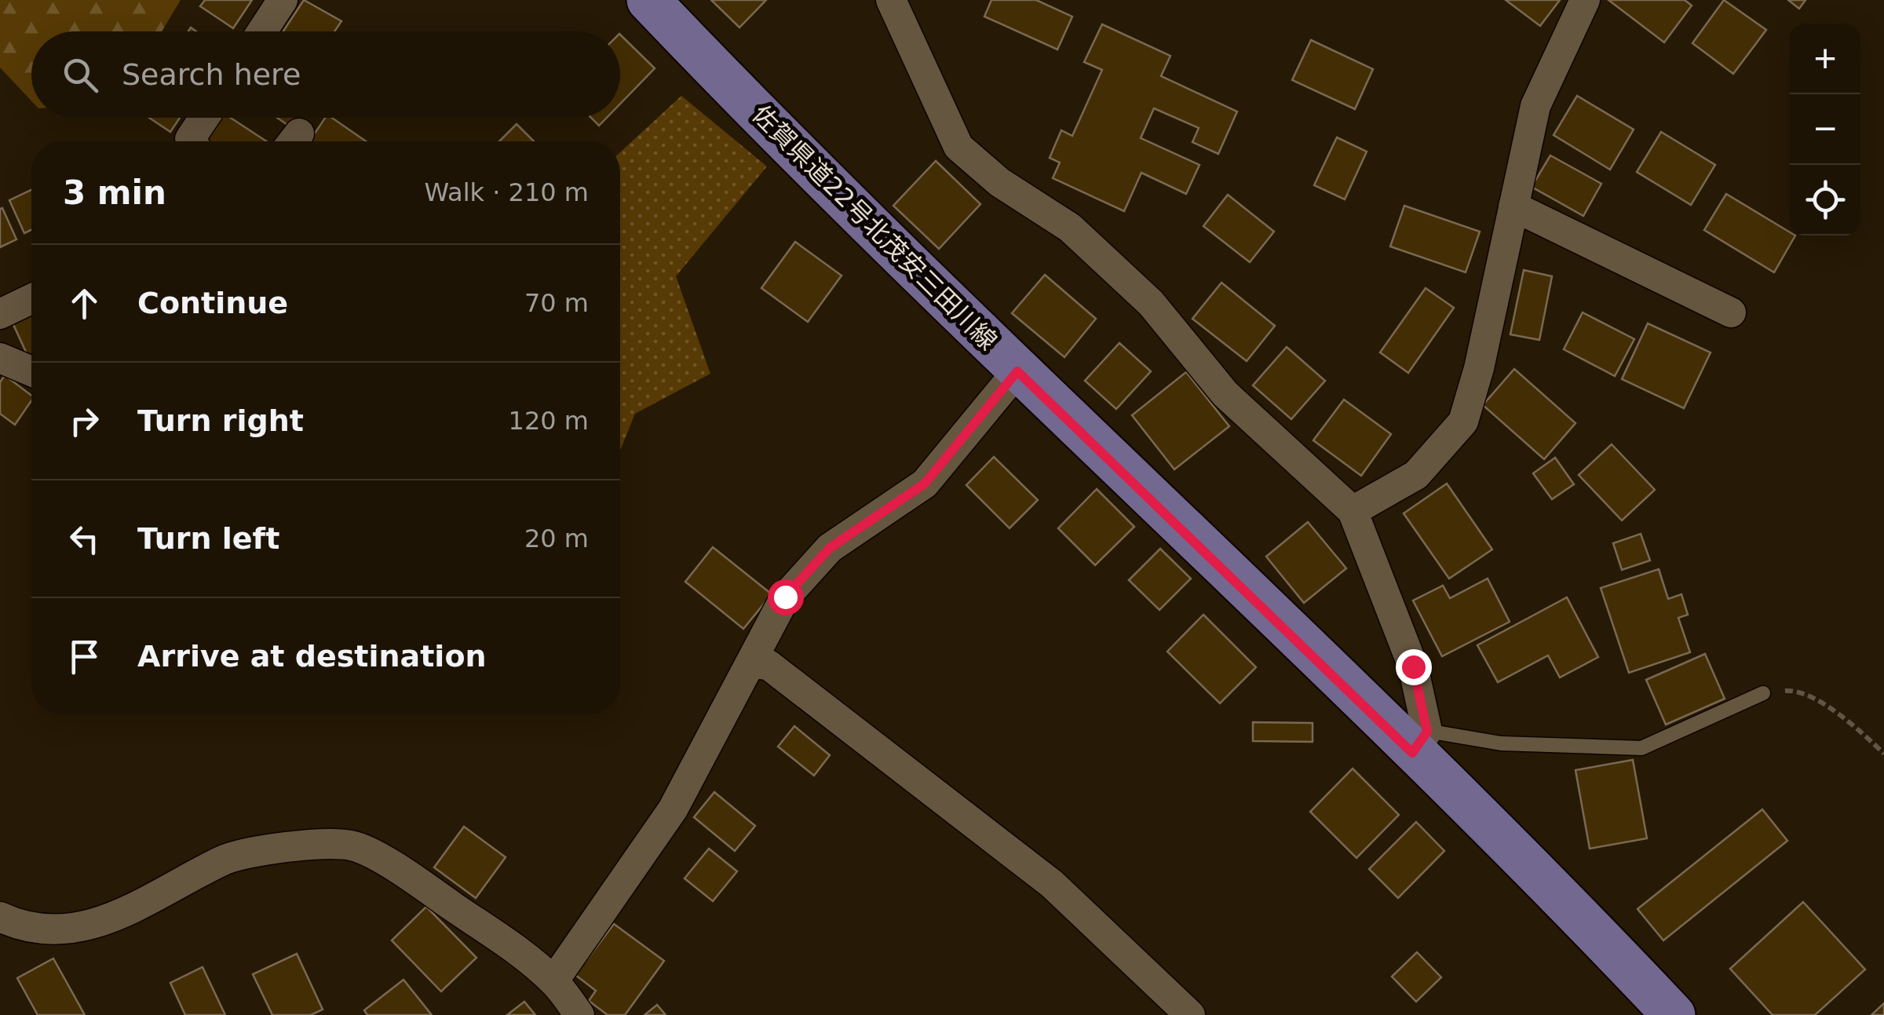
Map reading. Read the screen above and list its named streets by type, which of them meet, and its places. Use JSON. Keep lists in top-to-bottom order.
{
  "streets": {
    "main road": ["佐賀県道22号北茂安三田川線"]
  },
  "page": {
    "map_buttons": ["+", "−"],
    "search": "Search here",
    "heading": ["3 min", "Walk · 210 m"],
    "list": [
      ["Continue", "70 m"],
      ["Turn right", "120 m"],
      ["Turn left", "20 m"],
      "Arrive at destination"
    ]
  }
}
